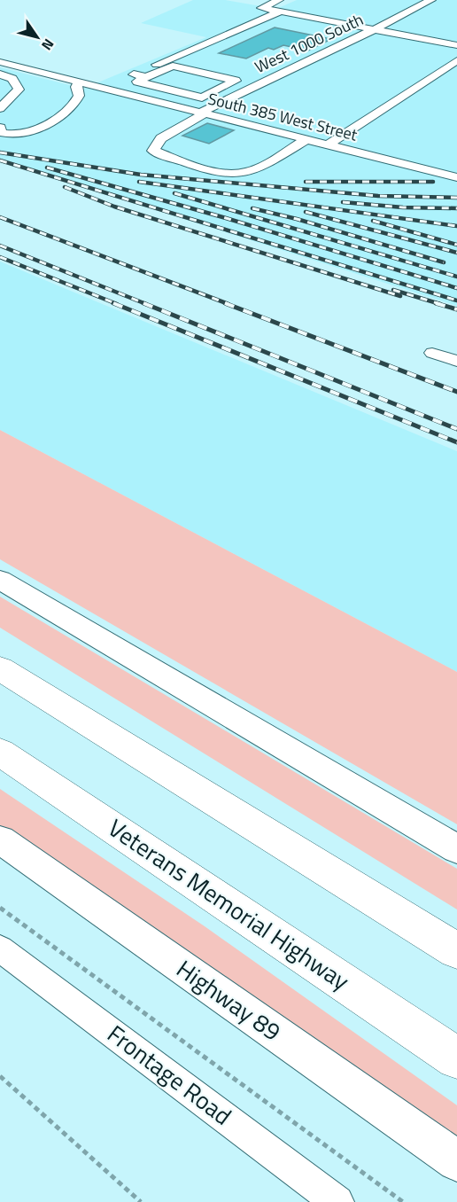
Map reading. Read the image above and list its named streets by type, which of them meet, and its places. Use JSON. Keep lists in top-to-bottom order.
{
  "streets": {
    "highway": ["Veterans Memorial Highway"],
    "main road": ["Highway 89"],
    "street": ["West 1000 South", "South 385 West Street", "Frontage Road"]
  },
  "crossings": [
    ["West 1000 South", "South 385 West Street"]
  ],
  "north": "bottom right"
}
